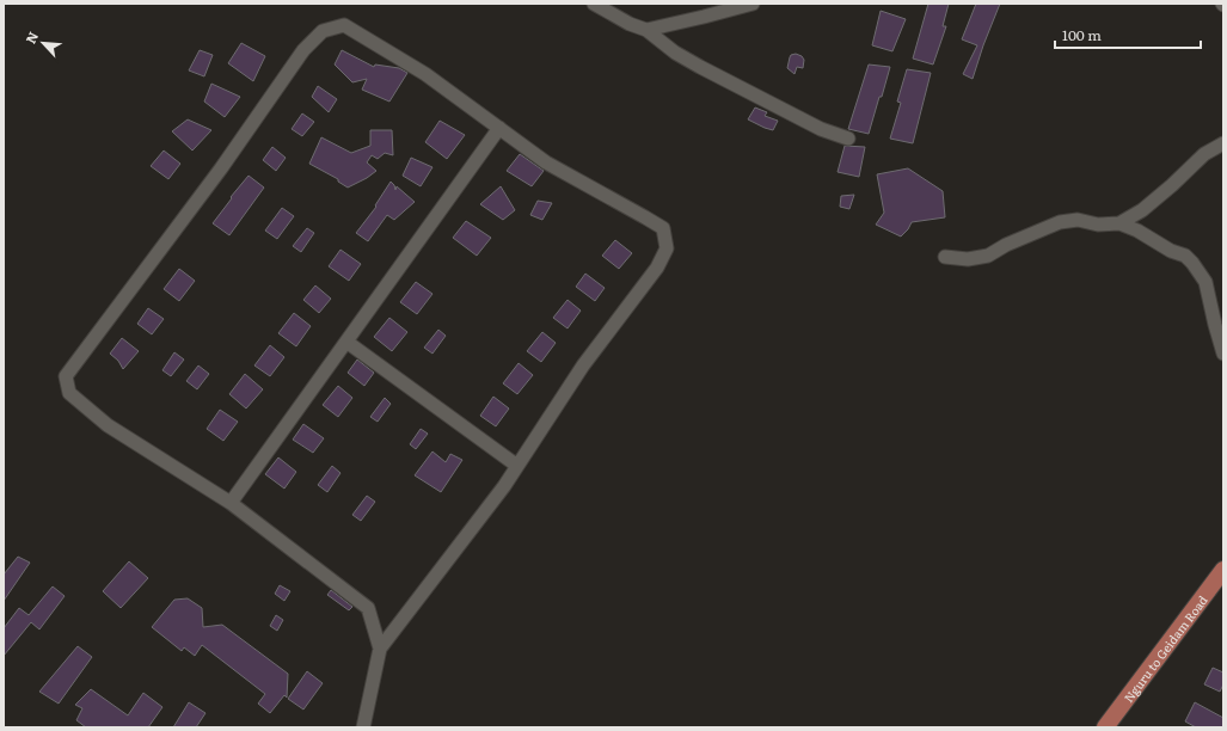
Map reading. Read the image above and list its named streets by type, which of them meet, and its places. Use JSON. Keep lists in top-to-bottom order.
{
  "streets": {
    "main road": ["Nguru to Geidam Road"]
  },
  "scale_bar": "100 m",
  "north": "top left"
}
